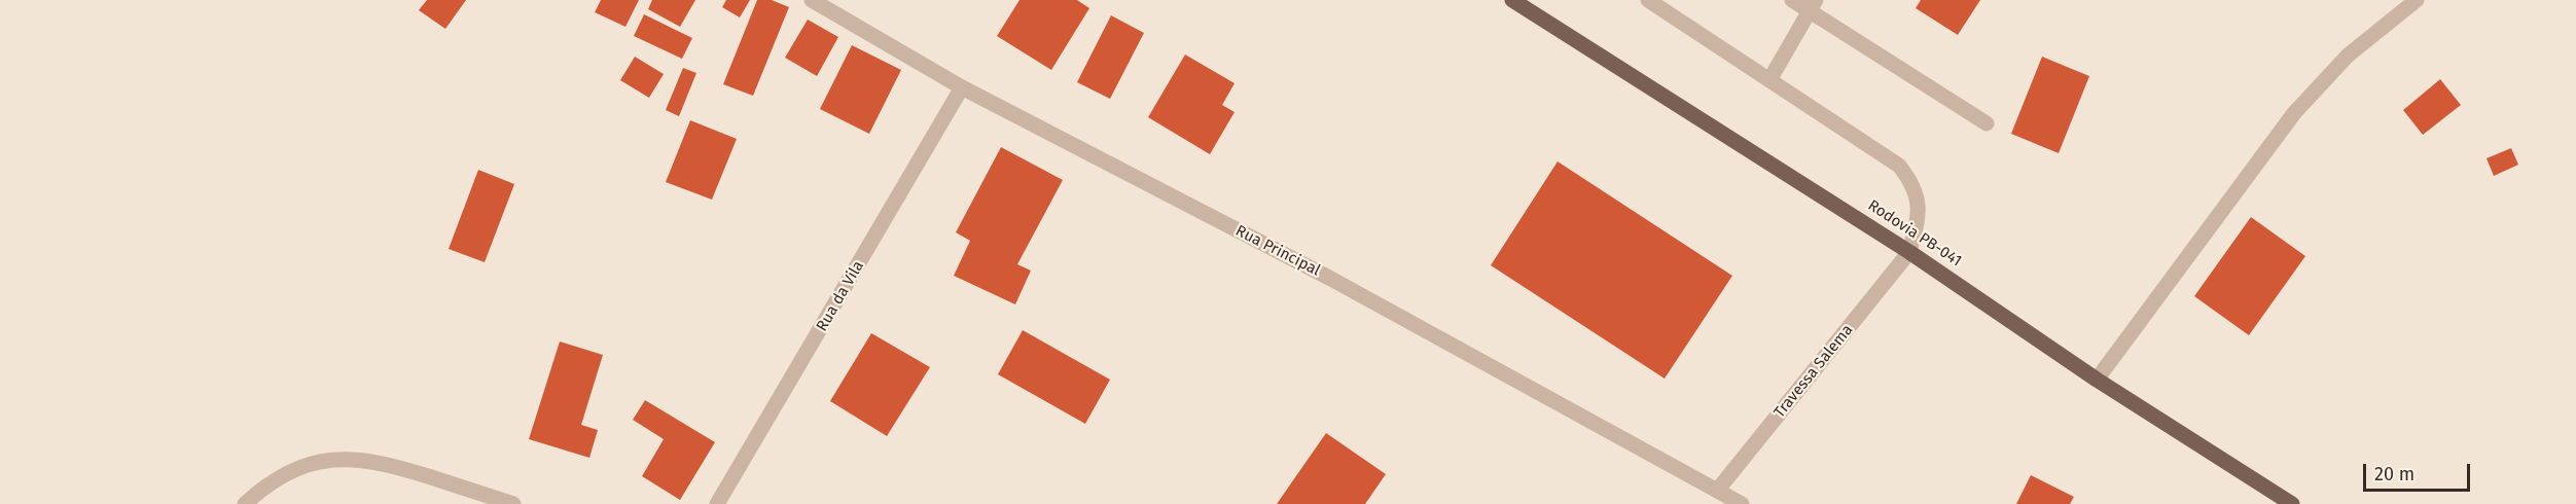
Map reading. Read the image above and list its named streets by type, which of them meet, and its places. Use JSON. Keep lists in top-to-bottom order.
{
  "streets": {
    "main road": ["Rodovia PB-041"],
    "street": ["Rua Principal", "Rua da Vila", "Travessa Salema"]
  },
  "crossings": [
    ["Rodovia PB-041", "Travessa Salema"],
    ["Rua Principal", "Rua da Vila"],
    ["Rua Principal", "Travessa Salema"]
  ],
  "scale_bar": "20 m"
}
